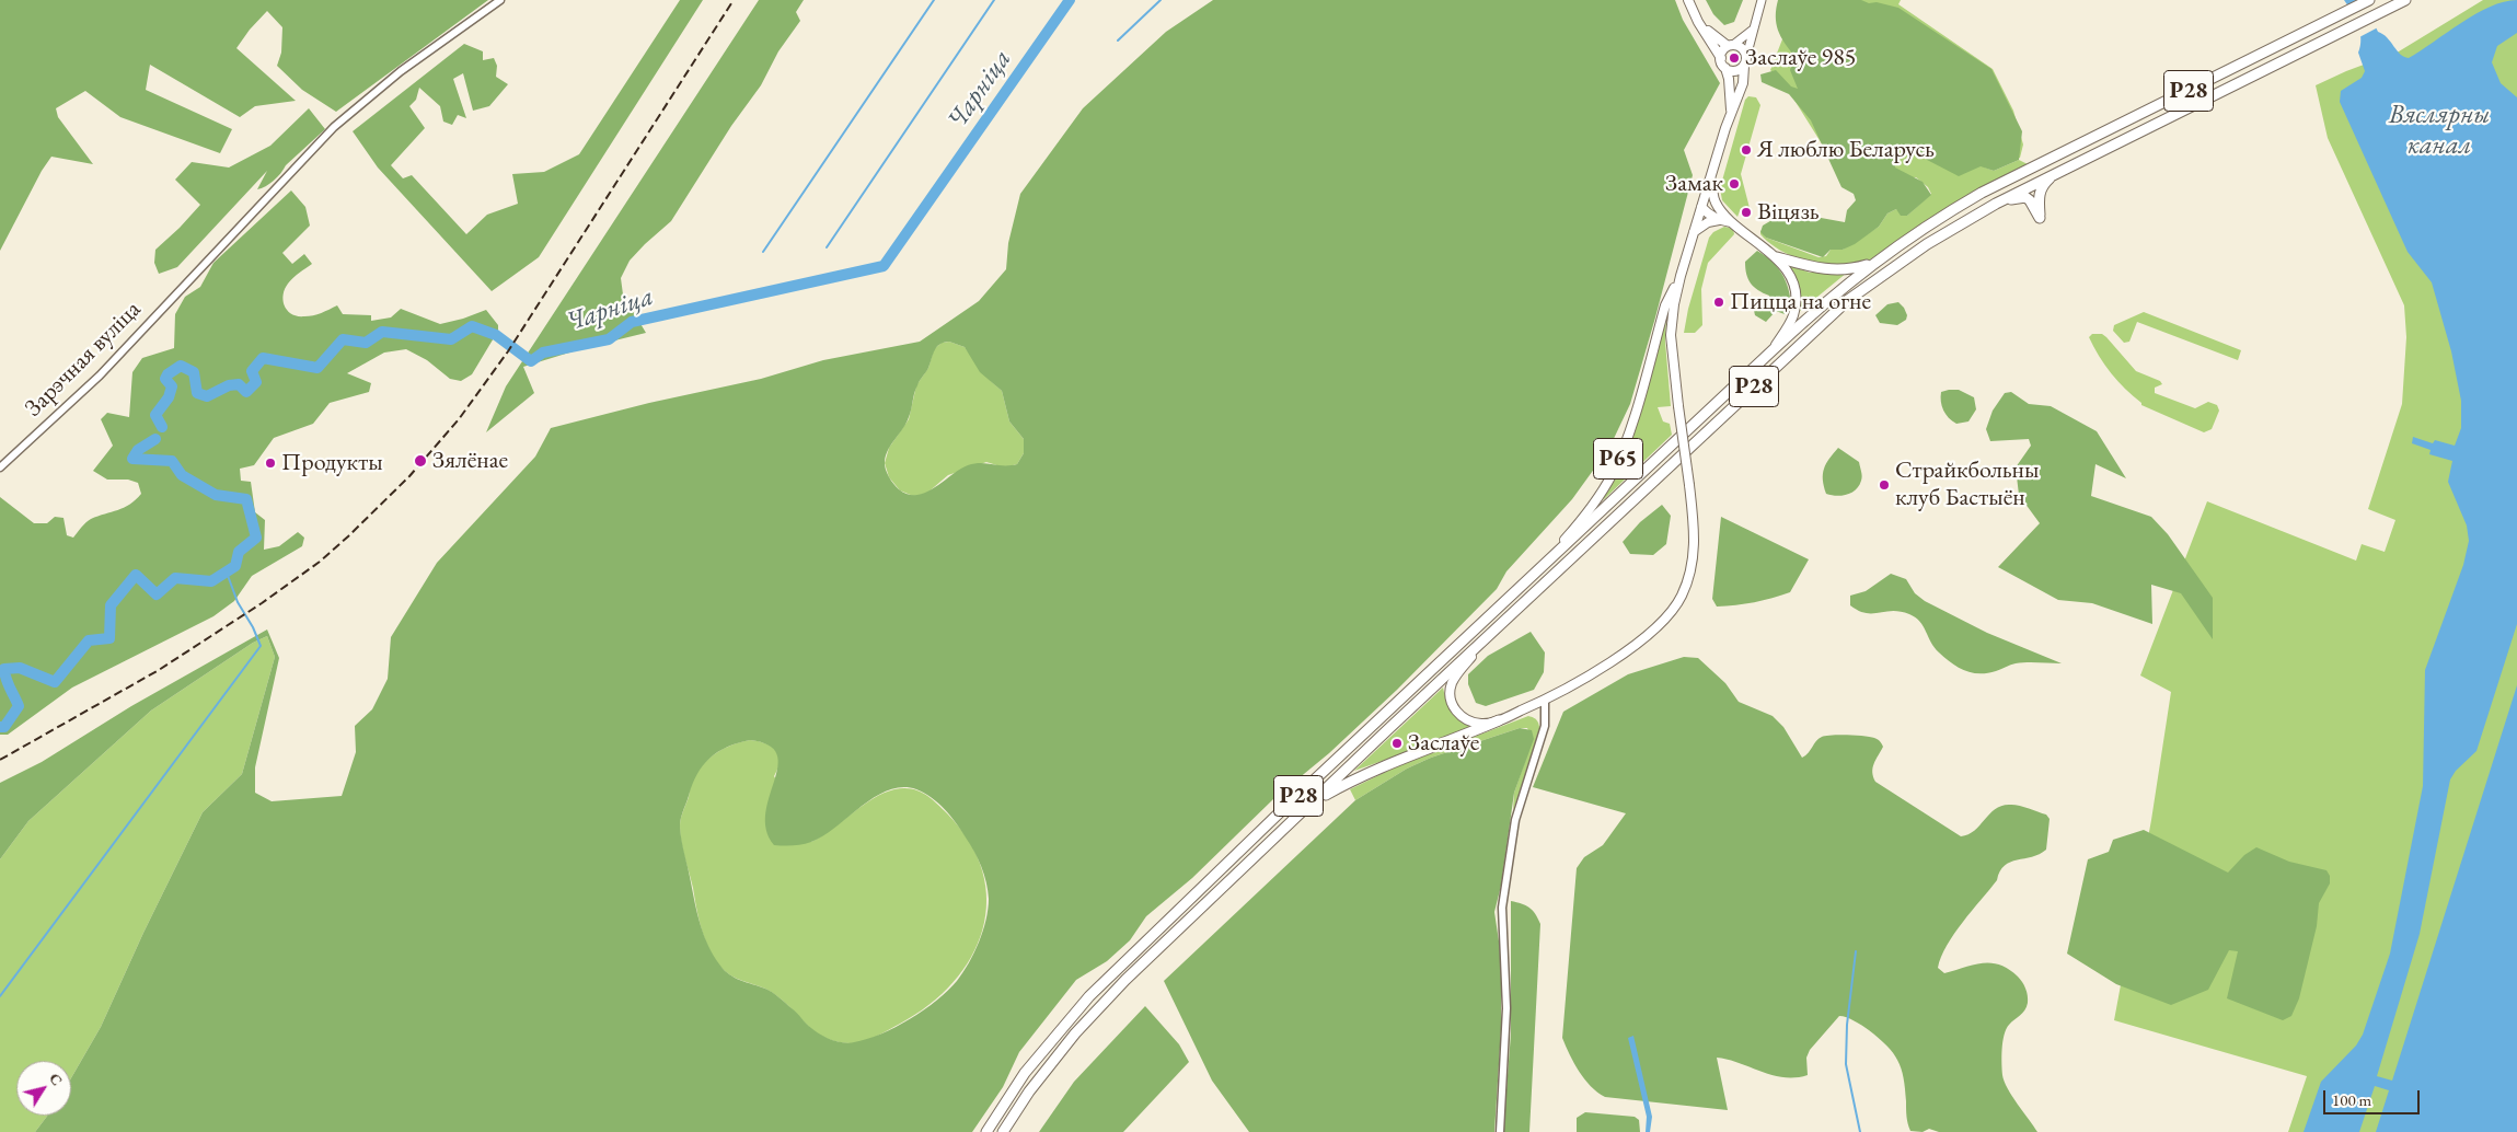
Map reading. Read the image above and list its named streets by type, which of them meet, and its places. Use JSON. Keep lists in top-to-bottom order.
{
  "streets": {
    "highway": ["Р28", "Р65"],
    "street": ["Зарэчная вуліца"]
  },
  "crossings": [
    ["Р28", "Р65"]
  ],
  "water": ["Чарніца", "Вяслярны канал"],
  "places": [
    "Заслаўе 985",
    "Я люблю Беларусь",
    "Замак",
    "Віцязь",
    "Пицца на огне",
    "Зялёнае",
    "Продукты",
    "Страйкбольны клуб Бастыён",
    "Заслаўе"
  ],
  "scale_bar": "100 m",
  "north": "top right"
}
